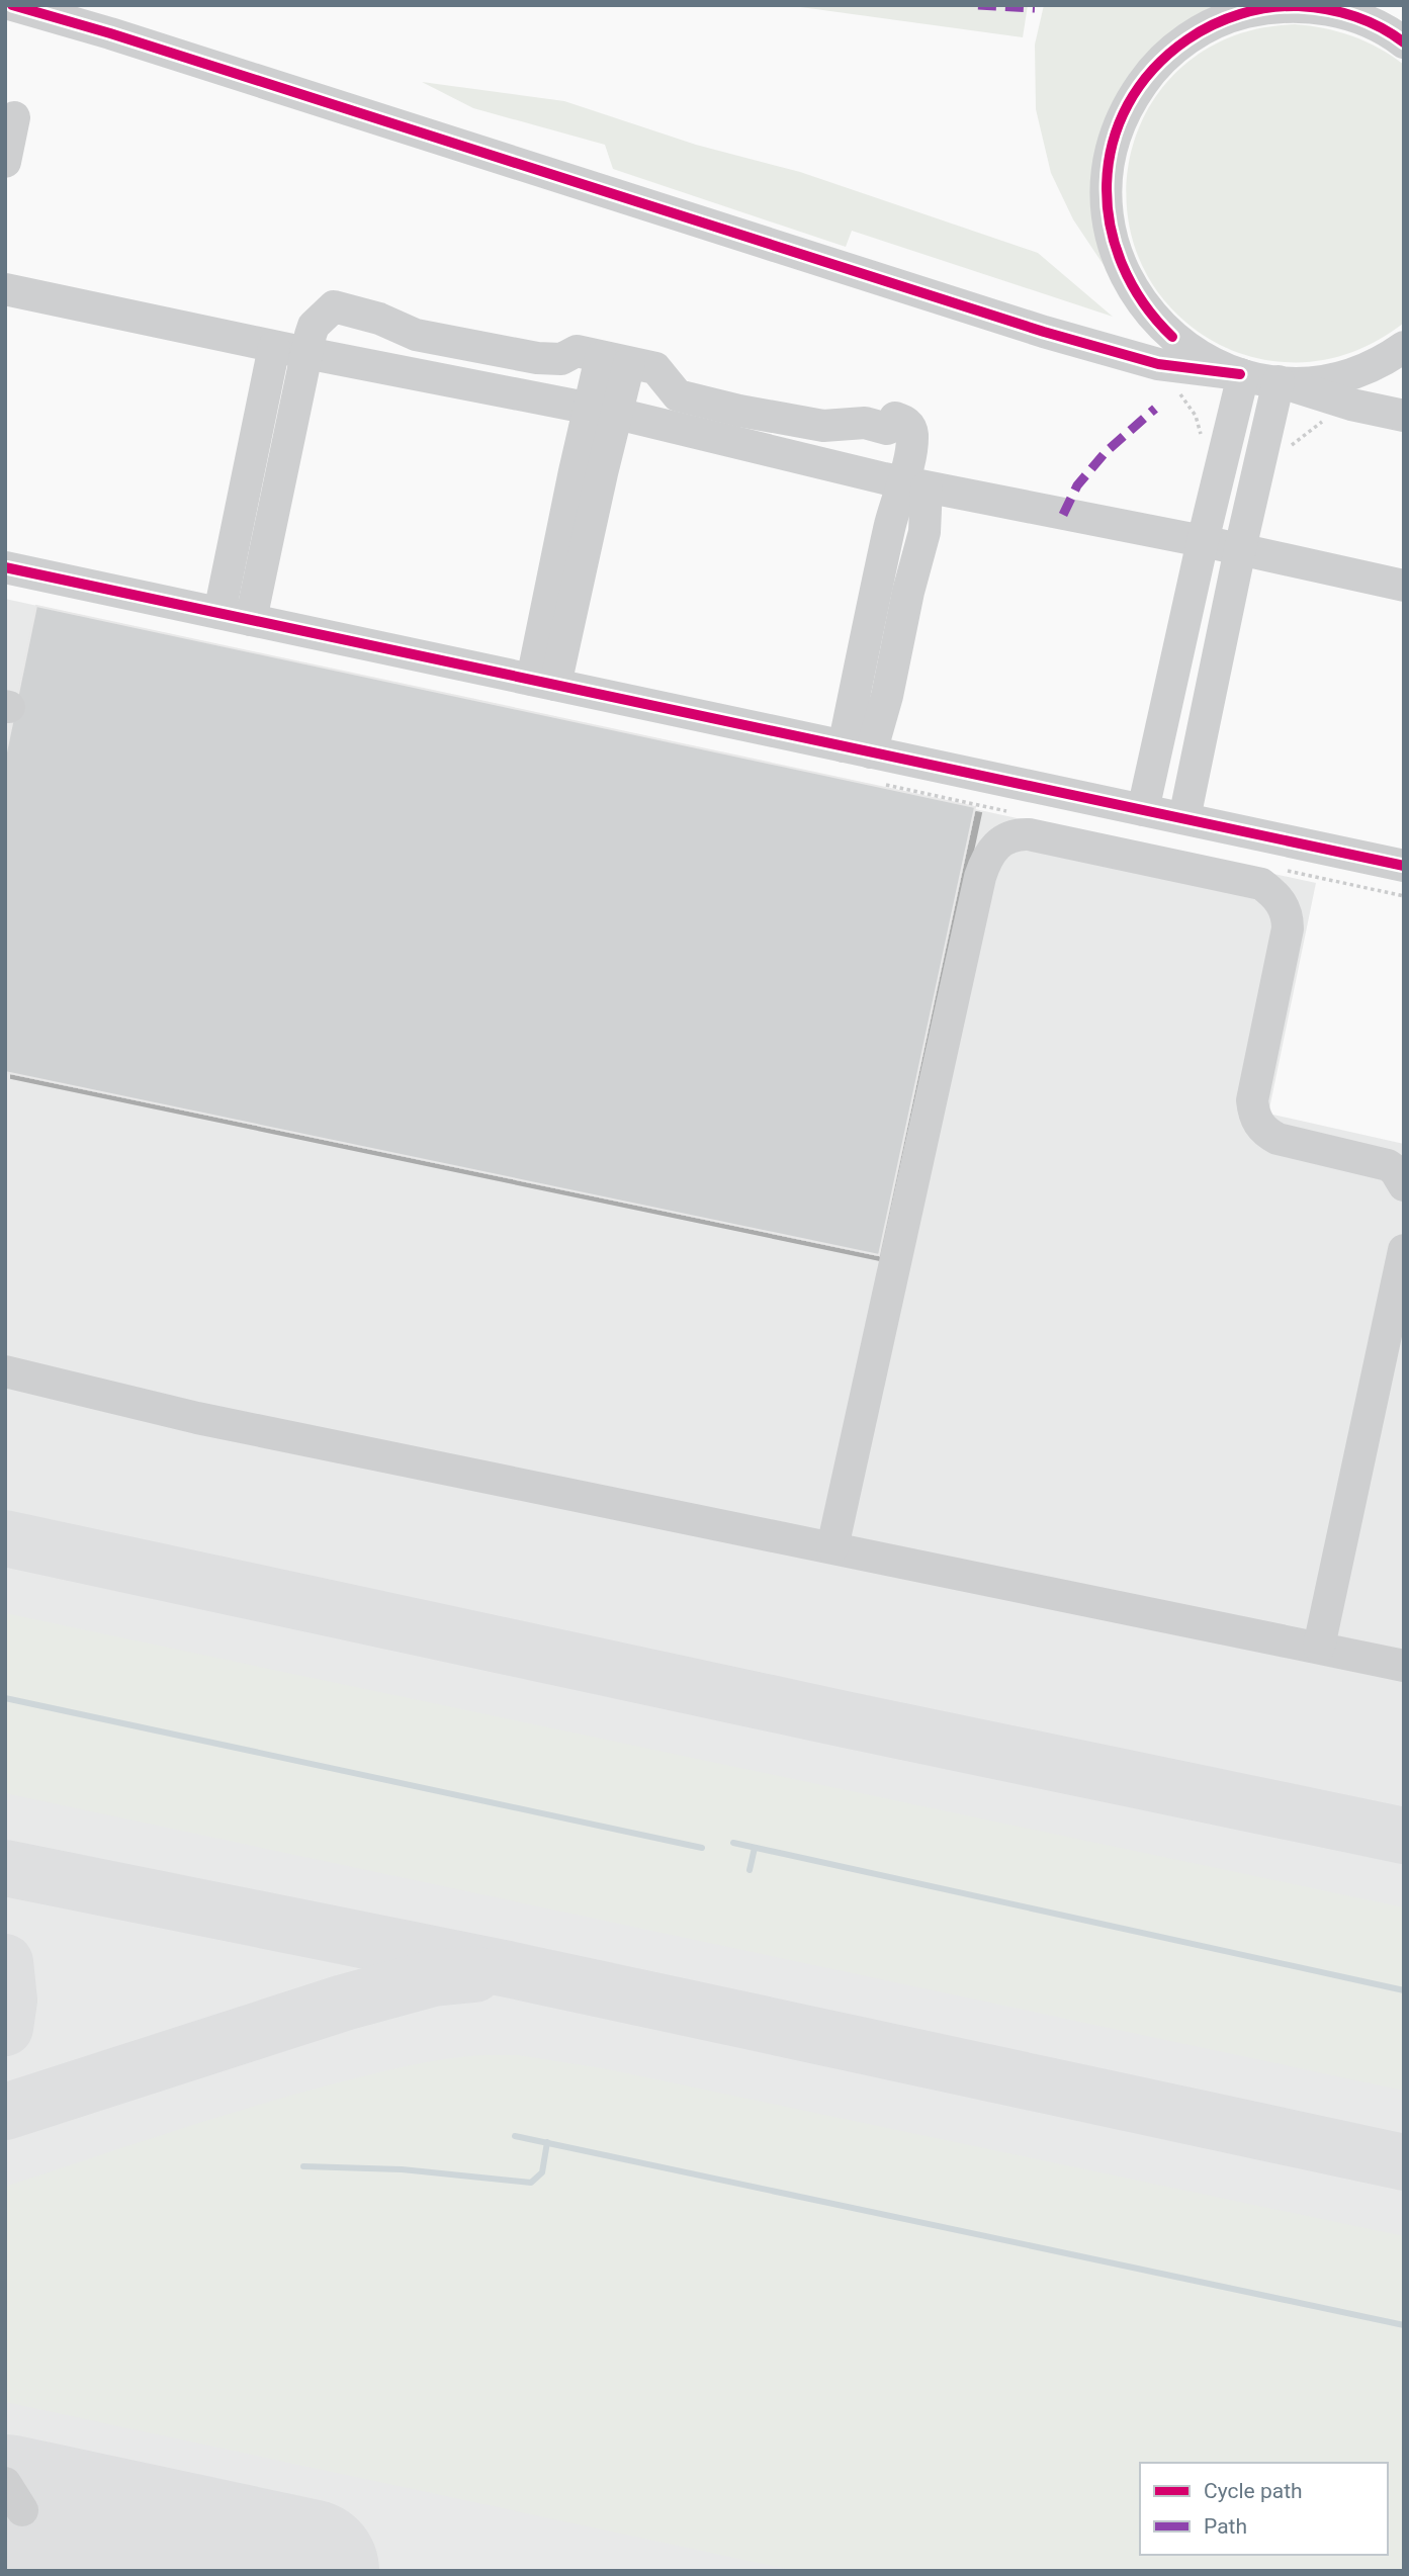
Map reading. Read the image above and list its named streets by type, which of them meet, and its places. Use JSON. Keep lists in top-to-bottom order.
{
  "legend": ["Cycle path", "Path"]
}
